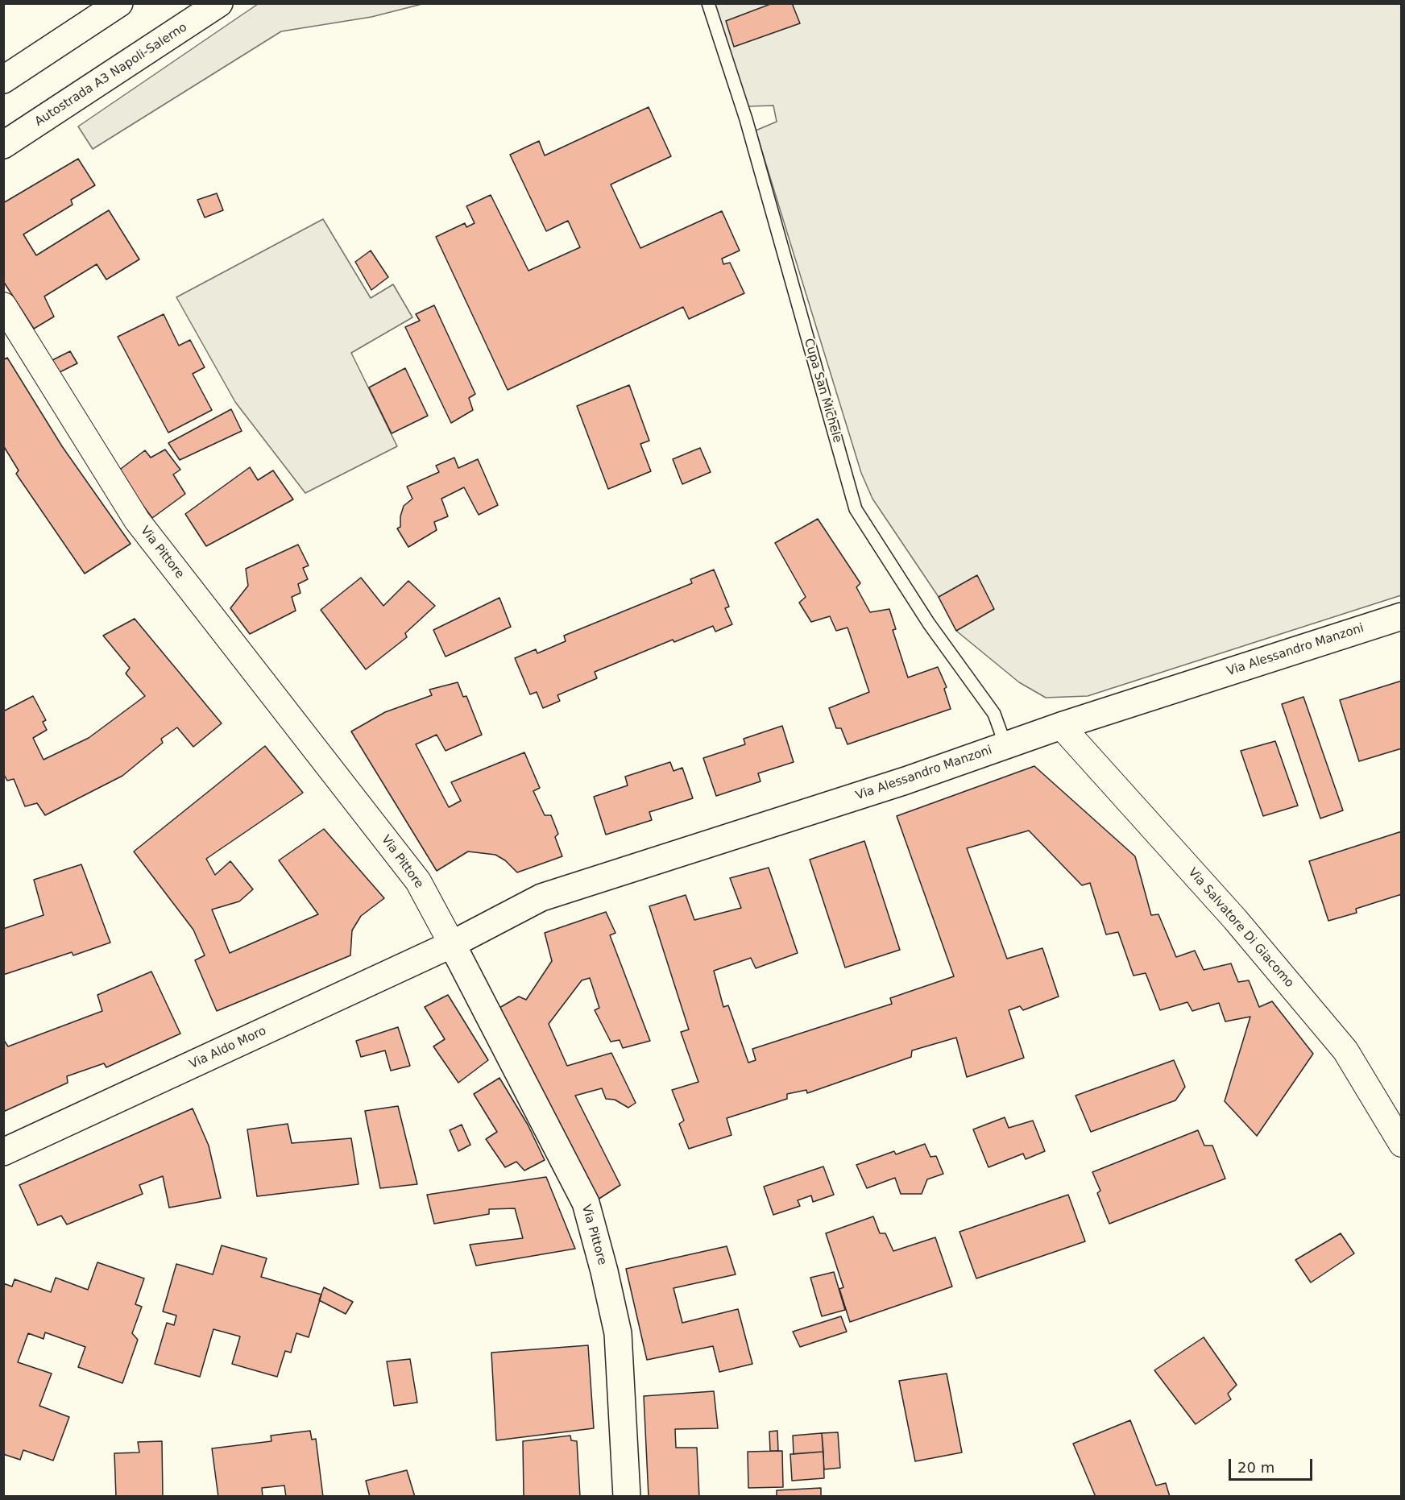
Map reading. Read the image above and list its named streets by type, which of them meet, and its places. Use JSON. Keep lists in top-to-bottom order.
{
  "streets": {
    "main road": [
      "Autostrada A3 Napoli-Salerno",
      "Via Pittore",
      "Via Alessandro Manzoni",
      "Via Aldo Moro"
    ],
    "street": ["Via Salvatore Di Giacomo"],
    "lane": ["Cupa San Michele"]
  },
  "crossings": [
    ["Cupa San Michele", "Via Alessandro Manzoni"],
    ["Via Pittore", "Via Alessandro Manzoni"],
    ["Via Pittore", "Via Aldo Moro"],
    ["Via Alessandro Manzoni", "Via Salvatore Di Giacomo"],
    ["Via Alessandro Manzoni", "Via Aldo Moro"]
  ],
  "scale_bar": "20 m"
}
